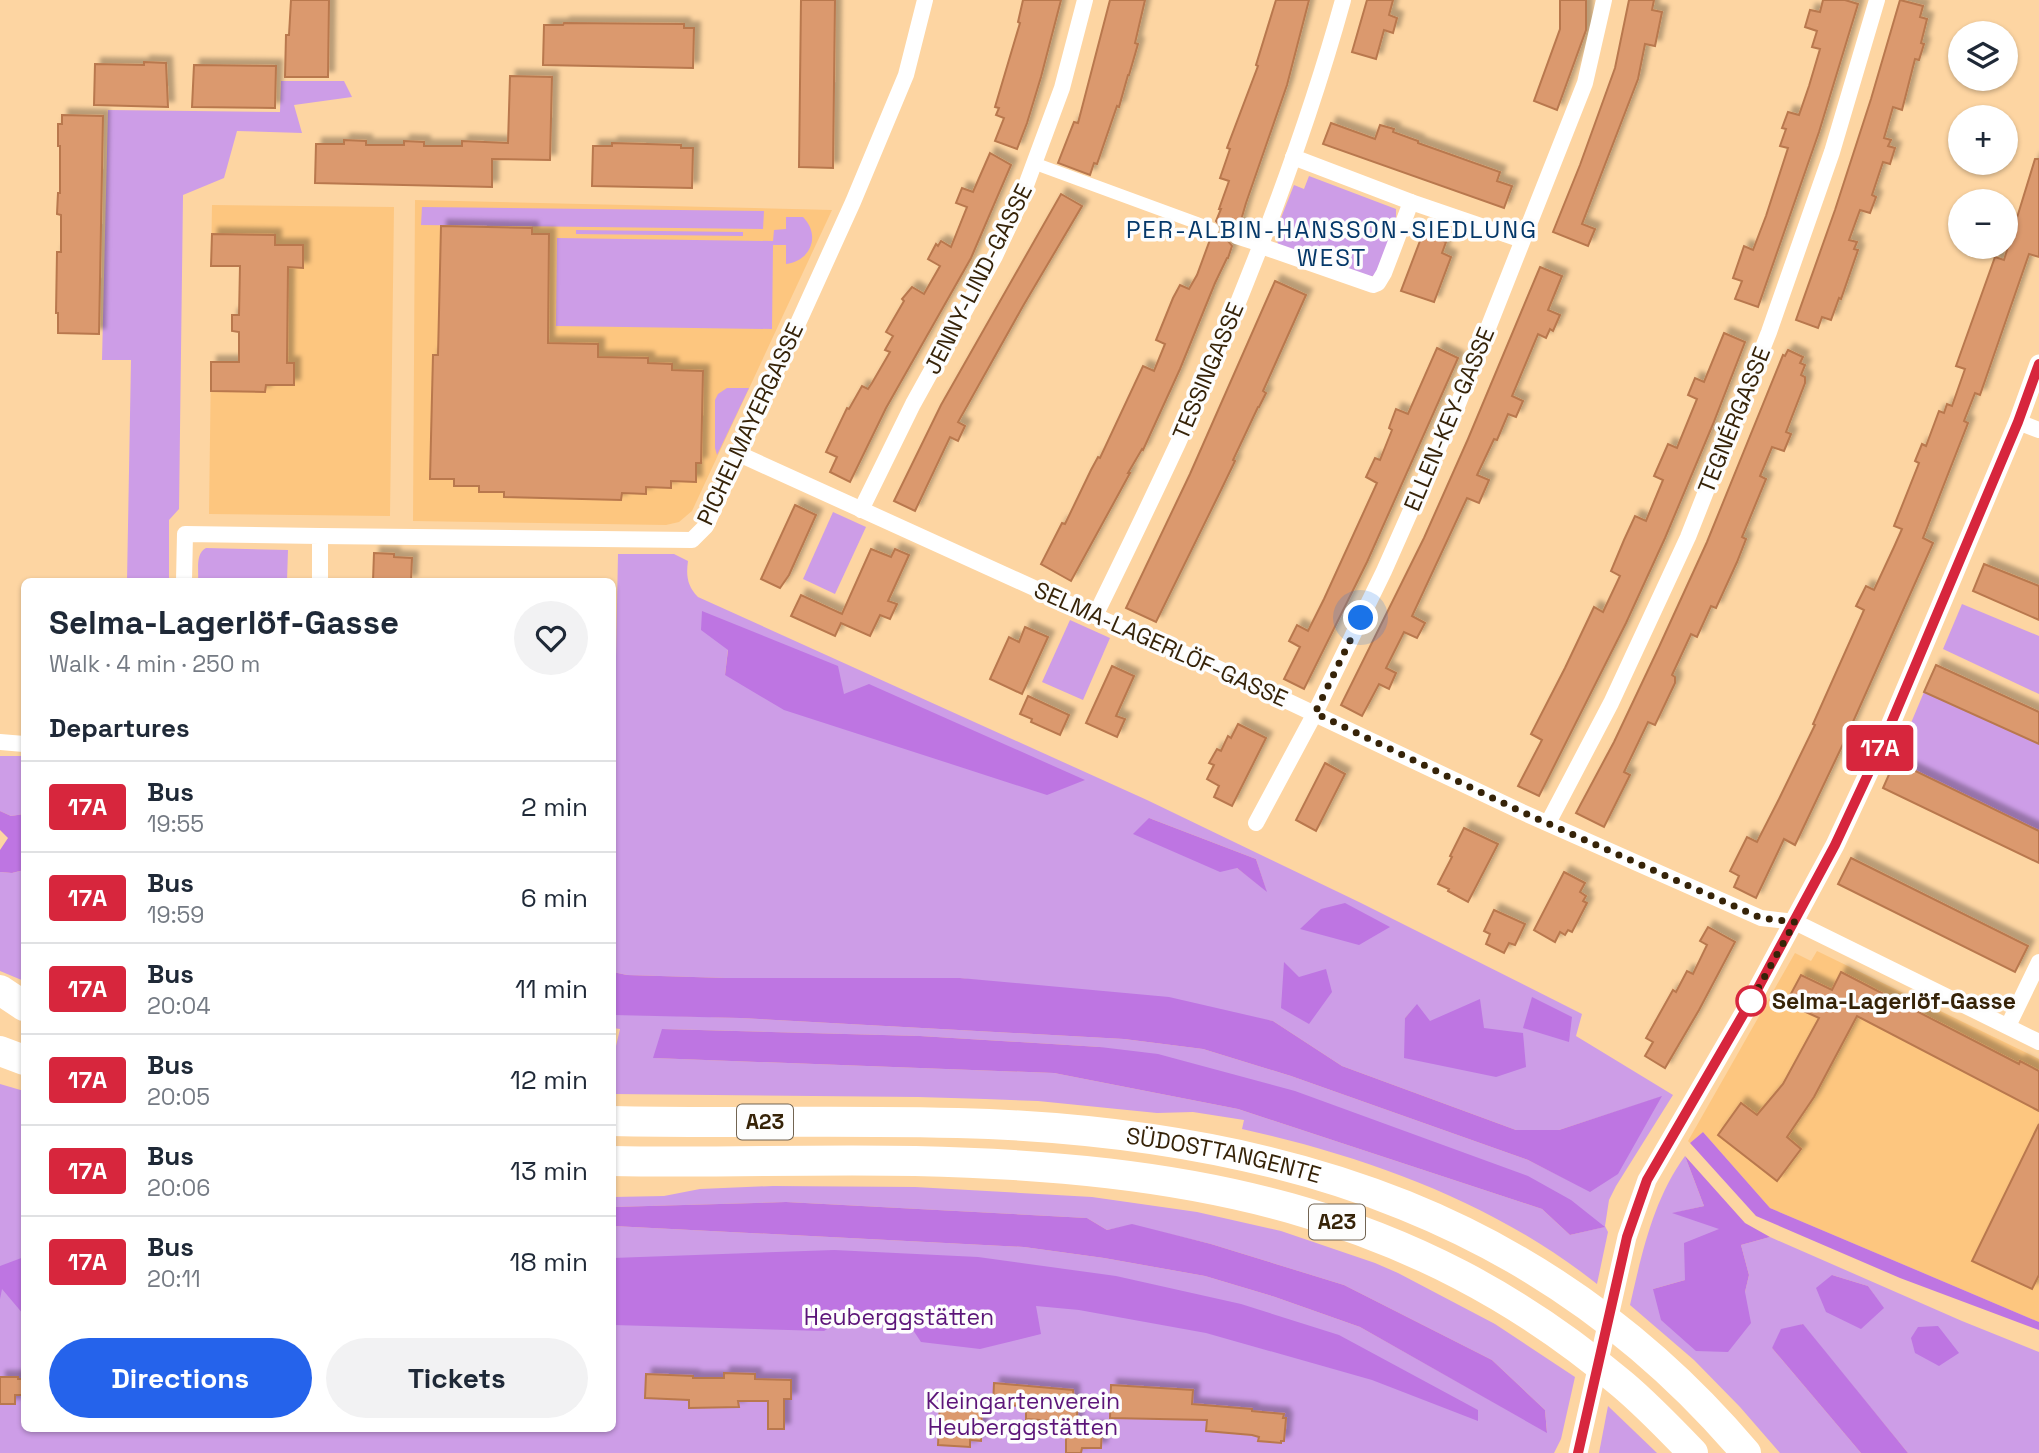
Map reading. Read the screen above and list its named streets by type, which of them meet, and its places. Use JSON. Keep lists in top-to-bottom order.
{
  "streets": {
    "highway": ["A23", "SÜDOSTTANGENTE"],
    "street": [
      "JENNY-LIND-GASSE",
      "TESSINGASSE",
      "ELLEN-KEY-GASSE",
      "TEGNÉRGASSE",
      "PICHELMAYERGASSE",
      "SELMA-LAGERLÖF-GASSE"
    ]
  },
  "crossings": [
    ["JENNY-LIND-GASSE", "SELMA-LAGERLÖF-GASSE"],
    ["TESSINGASSE", "SELMA-LAGERLÖF-GASSE"],
    ["ELLEN-KEY-GASSE", "SELMA-LAGERLÖF-GASSE"],
    ["TEGNÉRGASSE", "SELMA-LAGERLÖF-GASSE"],
    ["PICHELMAYERGASSE", "SELMA-LAGERLÖF-GASSE"]
  ],
  "districts": ["PER-ALBIN-HANSSON-SIEDLUNG WEST"],
  "parks": ["Heuberggstätten", "Kleingartenverein Heuberggstätten"],
  "places": ["Selma-Lagerlöf-Gasse"],
  "lines": ["bus line 17A"],
  "page": {
    "on_map": "17A",
    "map_buttons": ["+", "−"],
    "heading": [
      ["Selma-Lagerlöf-Gasse", "Walk · 4 min · 250 m"],
      "Departures"
    ],
    "list": [
      {
        "mark": "17A",
        "name": "Bus",
        "note": "19:55",
        "value": "2 min"
      },
      {
        "mark": "17A",
        "name": "Bus",
        "note": "19:59",
        "value": "6 min"
      },
      {
        "mark": "17A",
        "name": "Bus",
        "note": "20:04",
        "value": "11 min"
      },
      {
        "mark": "17A",
        "name": "Bus",
        "note": "20:05",
        "value": "12 min"
      },
      {
        "mark": "17A",
        "name": "Bus",
        "note": "20:06",
        "value": "13 min"
      },
      {
        "mark": "17A",
        "name": "Bus",
        "note": "20:11",
        "value": "18 min"
      }
    ],
    "buttons": ["Directions", "Tickets"]
  }
}
